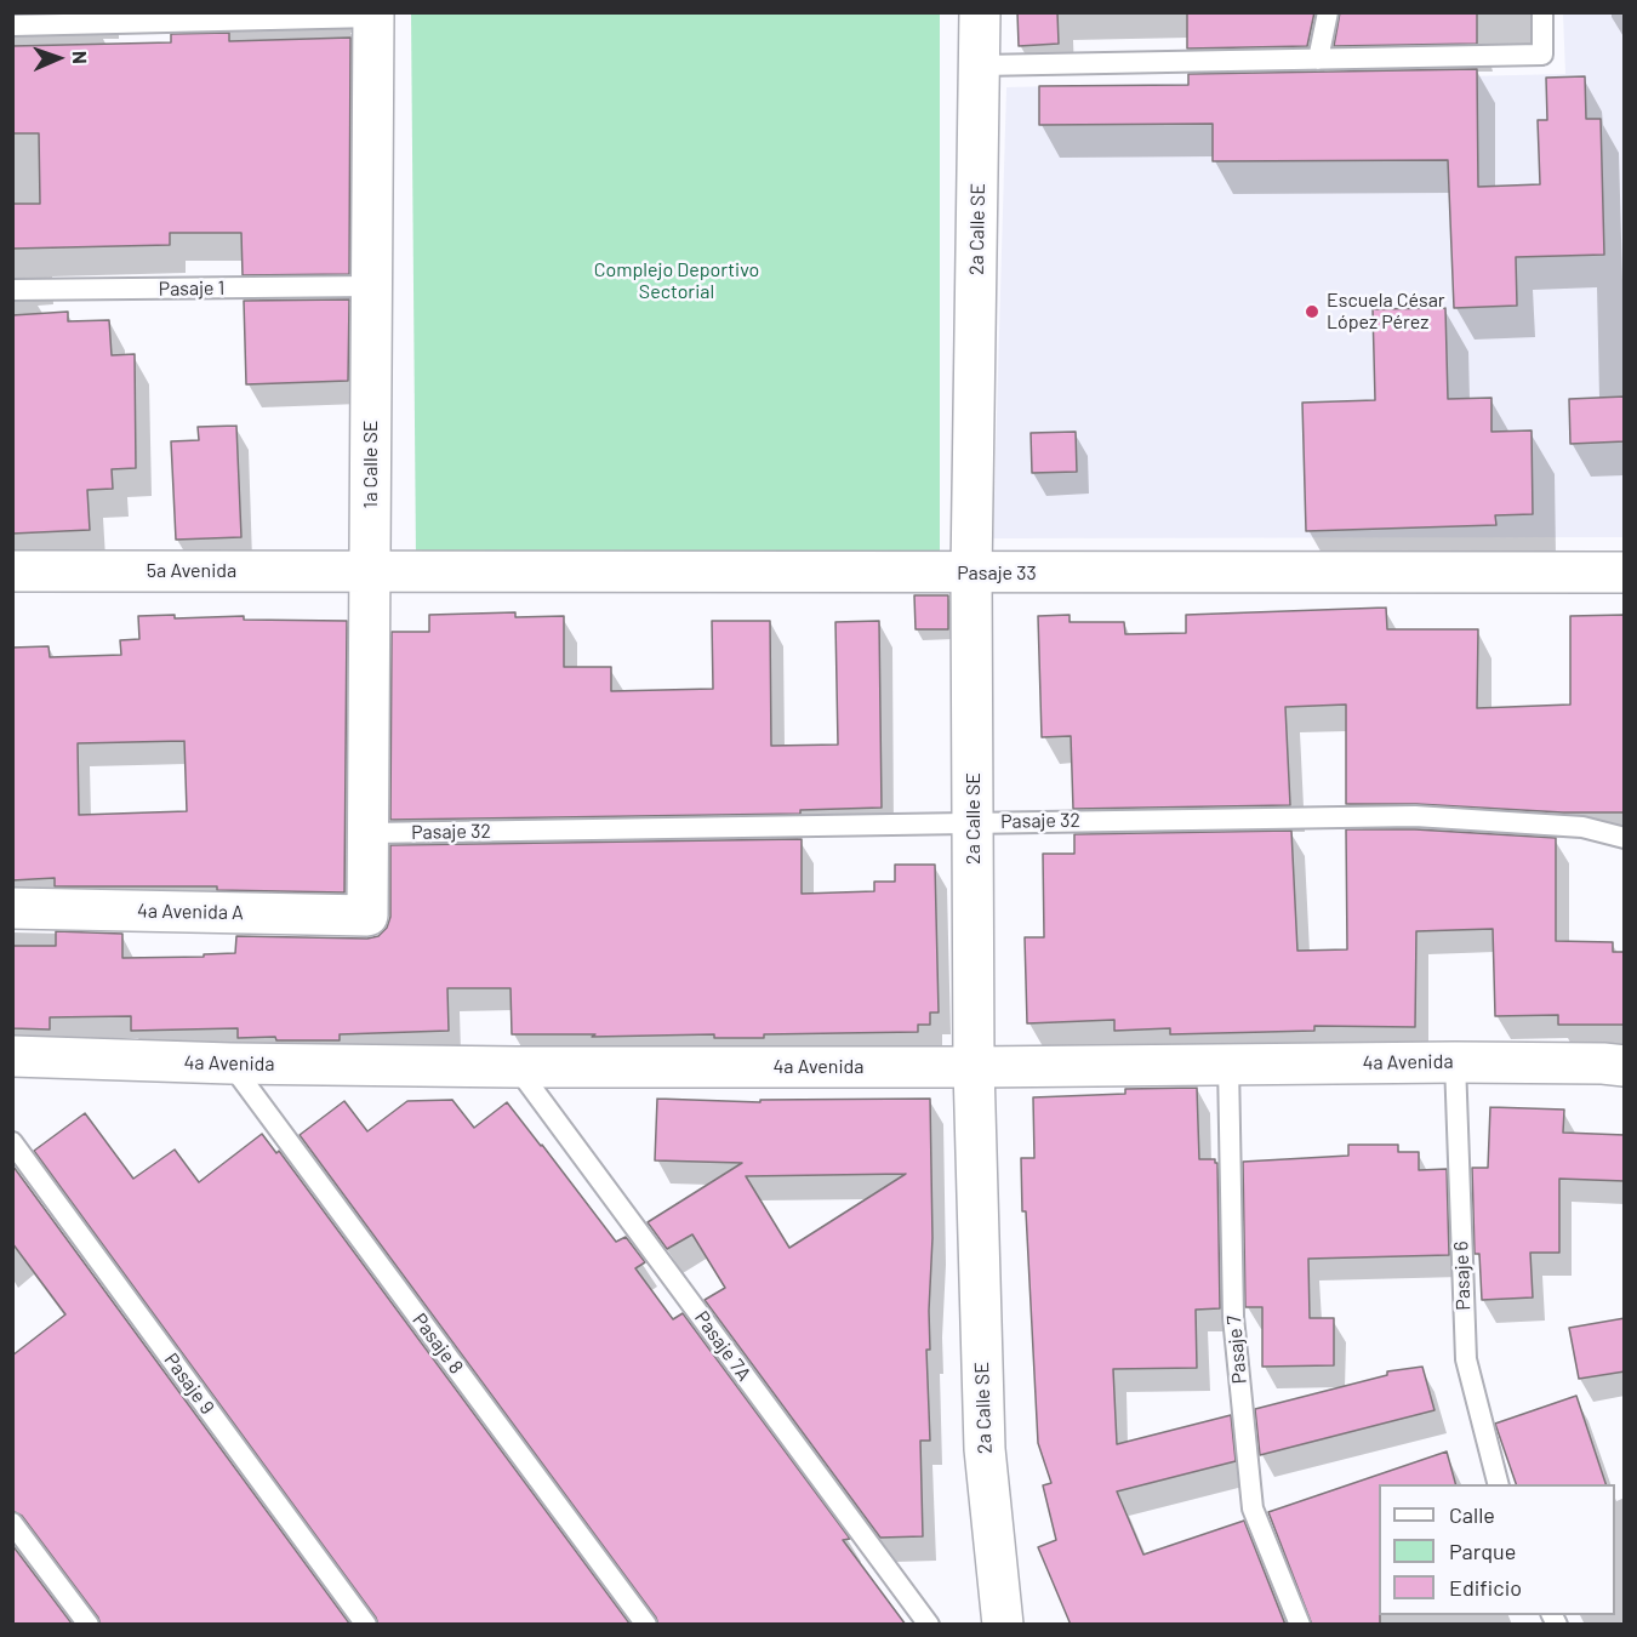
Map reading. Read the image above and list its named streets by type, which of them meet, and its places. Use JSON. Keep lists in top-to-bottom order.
{
  "streets": {
    "street": [
      "2a Calle SE",
      "1a Calle SE",
      "5a Avenida",
      "Pasaje 33",
      "4a Avenida A",
      "4a Avenida"
    ],
    "lane": [
      "Pasaje 1",
      "Pasaje 32",
      "Pasaje 6",
      "Pasaje 8",
      "Pasaje 7A",
      "Pasaje 7",
      "Pasaje 9"
    ]
  },
  "crossings": [
    ["2a Calle SE", "Pasaje 33"],
    ["2a Calle SE", "Pasaje 32"],
    ["2a Calle SE", "4a Avenida"],
    ["Pasaje 1", "1a Calle SE"],
    ["1a Calle SE", "5a Avenida"],
    ["1a Calle SE", "Pasaje 33"],
    ["1a Calle SE", "Pasaje 32"],
    ["1a Calle SE", "4a Avenida A"],
    ["5a Avenida", "Pasaje 33"],
    ["4a Avenida", "Pasaje 6"],
    ["4a Avenida", "Pasaje 8"],
    ["4a Avenida", "Pasaje 7A"],
    ["4a Avenida", "Pasaje 7"]
  ],
  "parks": ["Complejo Deportivo Sectorial"],
  "places": ["Escuela César López Pérez"],
  "legend": ["Calle", "Parque", "Edificio"],
  "north": "right"
}
